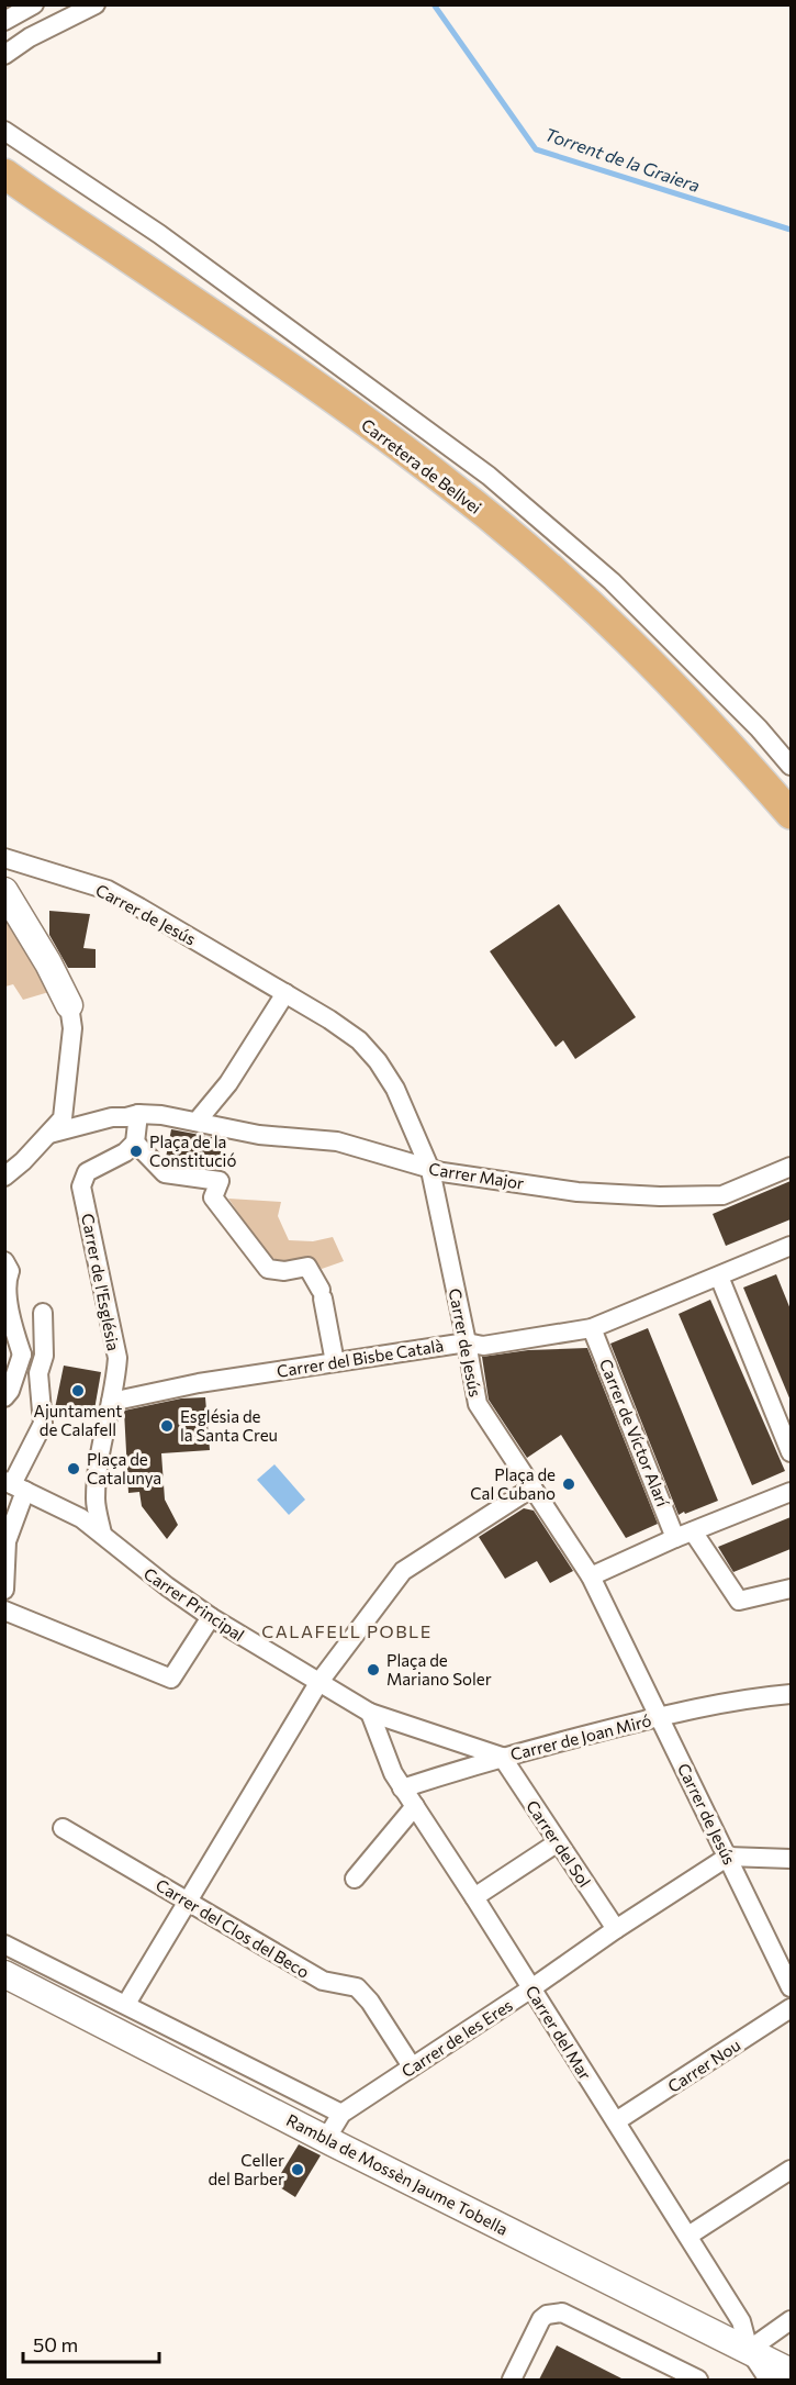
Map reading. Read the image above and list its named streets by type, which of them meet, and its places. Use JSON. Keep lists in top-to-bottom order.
{
  "streets": {
    "main road": ["Carretera de Bellvei"],
    "street": [
      "Carrer de Jesús",
      "Carrer Major",
      "Carrer de l'Església",
      "Carrer del Bisbe Català",
      "Carrer de Víctor Alarí",
      "Carrer Principal",
      "Carrer de Joan Miró",
      "Carrer del Sol",
      "Carrer del Clos del Beco",
      "Carrer del Mar",
      "Carrer de les Eres",
      "Carrer Nou",
      "Rambla de Mossèn Jaume Tobella"
    ]
  },
  "crossings": [
    ["Carrer de Jesús", "Carrer Major"],
    ["Carrer de Jesús", "Carrer del Bisbe Català"],
    ["Carrer de Jesús", "Carrer de Joan Miró"],
    ["Carrer de Jesús", "Carrer de les Eres"],
    ["Carrer de l'Església", "Carrer del Bisbe Català"],
    ["Carrer de l'Església", "Carrer Principal"],
    ["Carrer del Bisbe Català", "Carrer de Víctor Alarí"],
    ["Carrer Principal", "Carrer de Joan Miró"],
    ["Carrer Principal", "Carrer del Sol"],
    ["Carrer Principal", "Carrer del Mar"],
    ["Carrer de Joan Miró", "Carrer del Sol"],
    ["Carrer de Joan Miró", "Carrer del Mar"],
    ["Carrer del Sol", "Carrer de les Eres"],
    ["Carrer del Clos del Beco", "Carrer de les Eres"],
    ["Carrer del Mar", "Carrer de les Eres"],
    ["Carrer del Mar", "Carrer Nou"],
    ["Carrer del Mar", "Rambla de Mossèn Jaume Tobella"],
    ["Carrer de les Eres", "Rambla de Mossèn Jaume Tobella"]
  ],
  "districts": ["CALAFELL POBLE"],
  "water": ["Torrent de la Graiera"],
  "places": [
    "Plaça de la Constitució",
    "Ajuntament de Calafell",
    "Església de la Santa Creu",
    "Plaça de Catalunya",
    "Plaça de Cal Cubano",
    "Plaça de Mariano Soler",
    "Celler del Barber"
  ],
  "scale_bar": "50 m"
}
